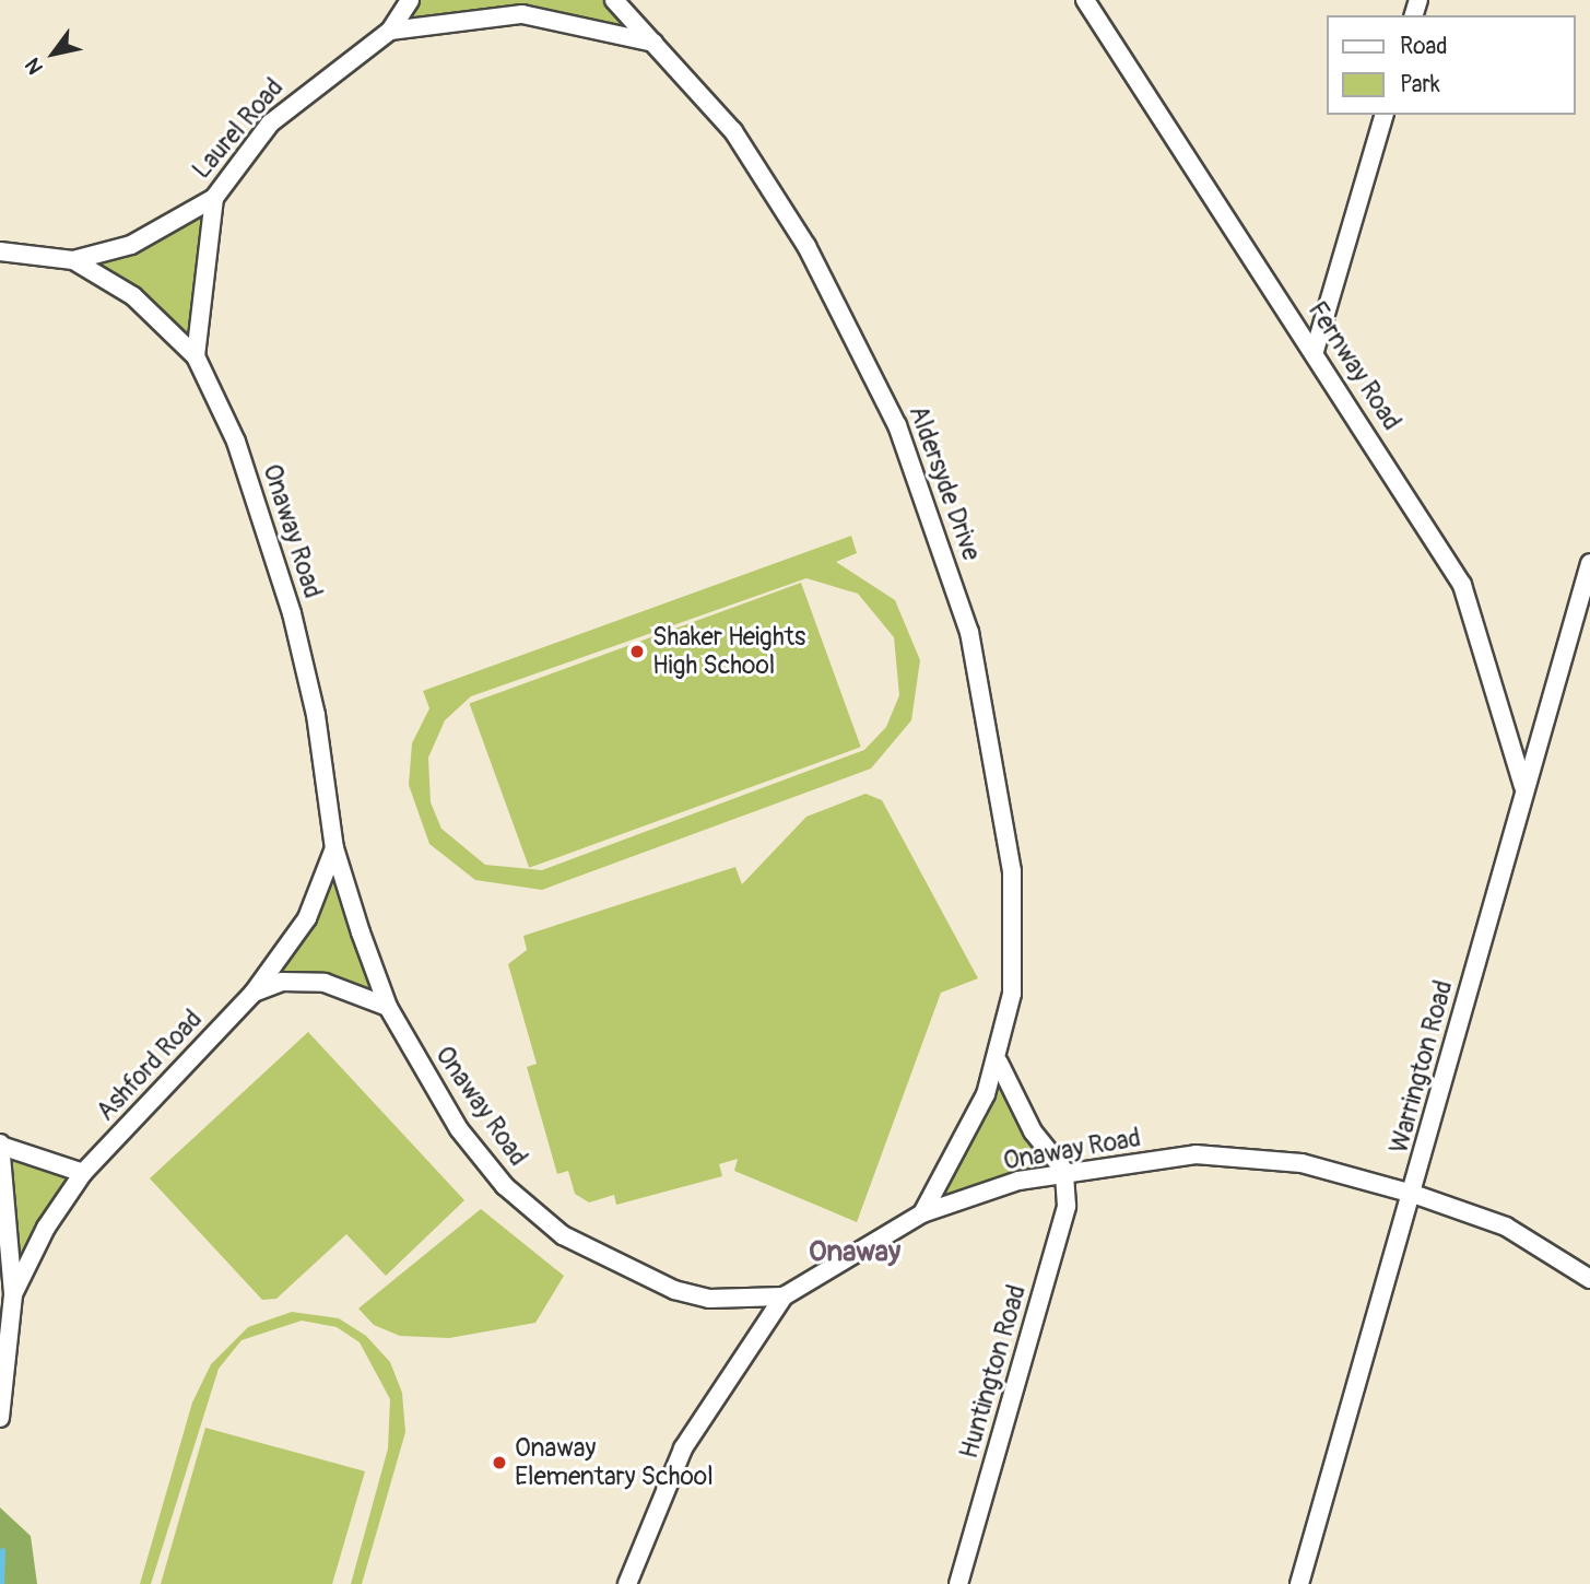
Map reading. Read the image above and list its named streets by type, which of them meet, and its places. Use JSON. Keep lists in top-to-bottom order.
{
  "streets": {
    "street": [
      "Laurel Road",
      "Fernway Road",
      "Aldersyde Drive",
      "Onaway Road",
      "Ashford Road",
      "Warrington Road",
      "Huntington Road"
    ]
  },
  "crossings": [
    ["Laurel Road", "Aldersyde Drive"],
    ["Laurel Road", "Onaway Road"],
    ["Fernway Road", "Warrington Road"],
    ["Aldersyde Drive", "Onaway Road"],
    ["Onaway Road", "Ashford Road"],
    ["Onaway Road", "Warrington Road"],
    ["Onaway Road", "Huntington Road"]
  ],
  "districts": ["Onaway"],
  "places": ["Shaker Heights High School", "Onaway Elementary School"],
  "legend": ["Road", "Park"],
  "north": "bottom left"
}
